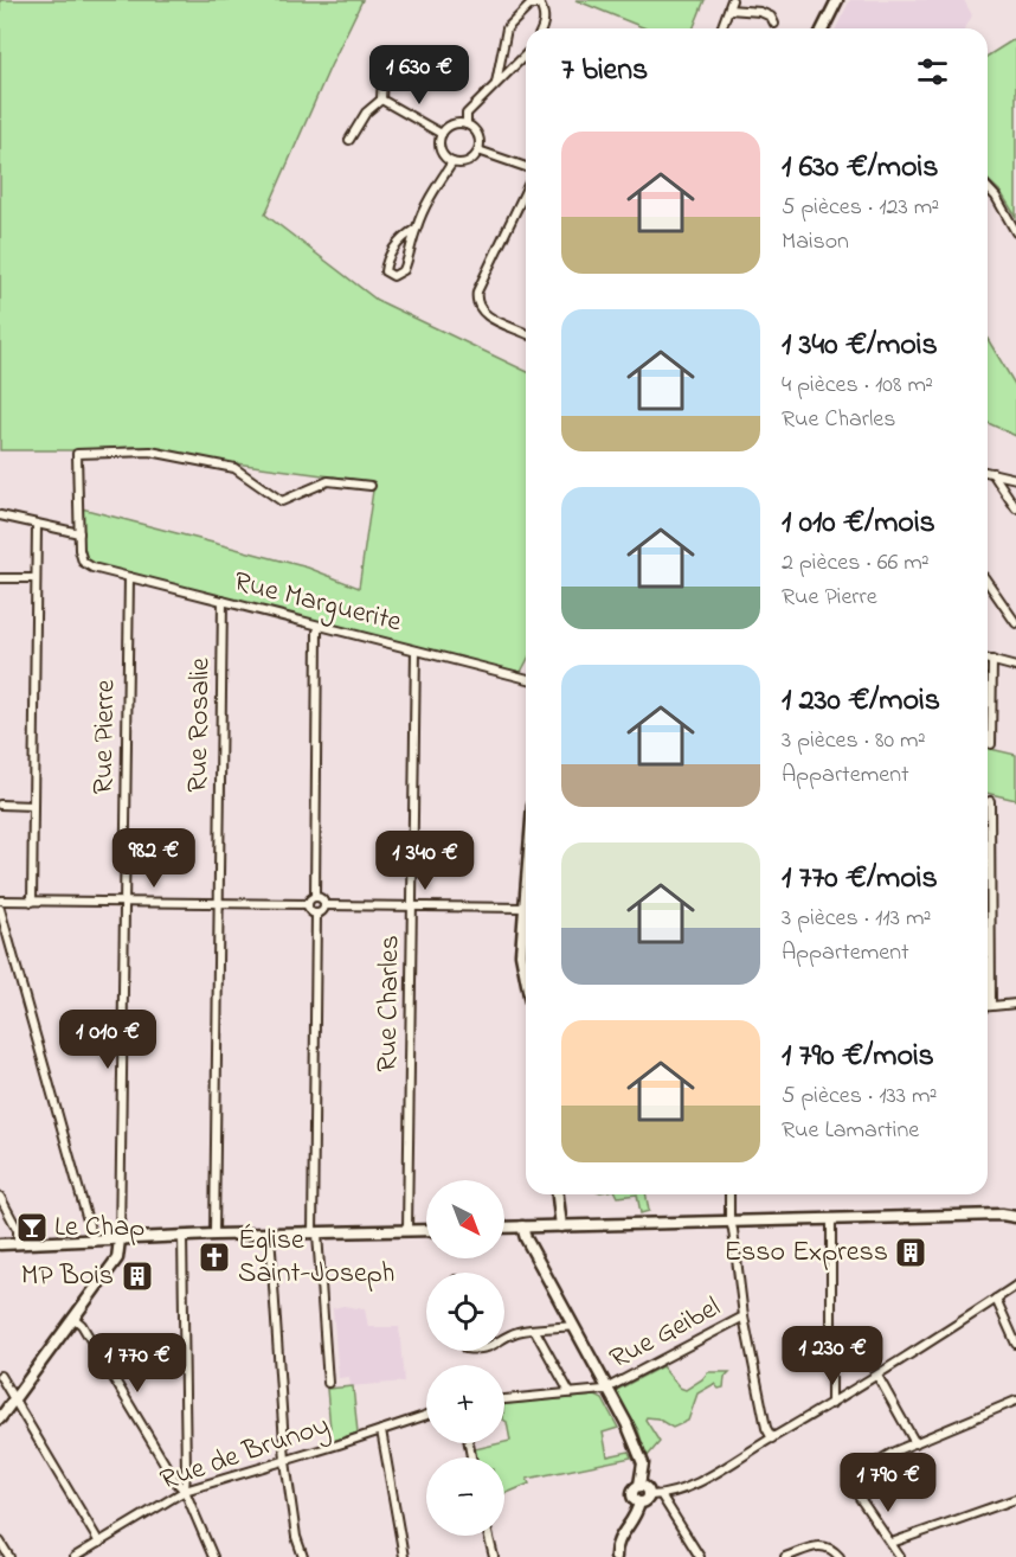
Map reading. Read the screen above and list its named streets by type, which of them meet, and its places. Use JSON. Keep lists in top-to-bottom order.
{
  "streets": {
    "street": [
      "Rue Marguerite",
      "Rue Rosalie",
      "Rue Pierre",
      "Rue Charles",
      "Rue Geibel",
      "Rue de Brunoy"
    ]
  },
  "crossings": [
    ["Rue Marguerite", "Rue Rosalie"],
    ["Rue Marguerite", "Rue Pierre"],
    ["Rue Marguerite", "Rue Charles"]
  ],
  "places": {
    "bar": ["Le Chap"],
    "building": ["Esso Express", "MP Bois"],
    "church": ["Église Saint-Joseph"]
  },
  "north": "bottom right",
  "page": {
    "heading": "7 biens",
    "price": [
      "1 630 €",
      "982 €",
      "1 340 €",
      "1 010 €",
      "1 230 €",
      "1 770 €",
      "1 790 €"
    ],
    "list": [
      {
        "name": "1 630 €/mois",
        "note": "5 pièces · 123 m² · Maison"
      },
      {
        "name": "1 340 €/mois",
        "note": "4 pièces · 108 m² · Rue Charles"
      },
      {
        "name": "1 010 €/mois",
        "note": "2 pièces · 66 m² · Rue Pierre"
      },
      {
        "name": "1 230 €/mois",
        "note": "3 pièces · 80 m² · Appartement"
      },
      {
        "name": "1 770 €/mois",
        "note": "3 pièces · 113 m² · Appartement"
      },
      {
        "name": "1 790 €/mois",
        "note": "5 pièces · 133 m² · Rue Lamartine"
      }
    ],
    "map_buttons": ["+", "−"]
  }
}
